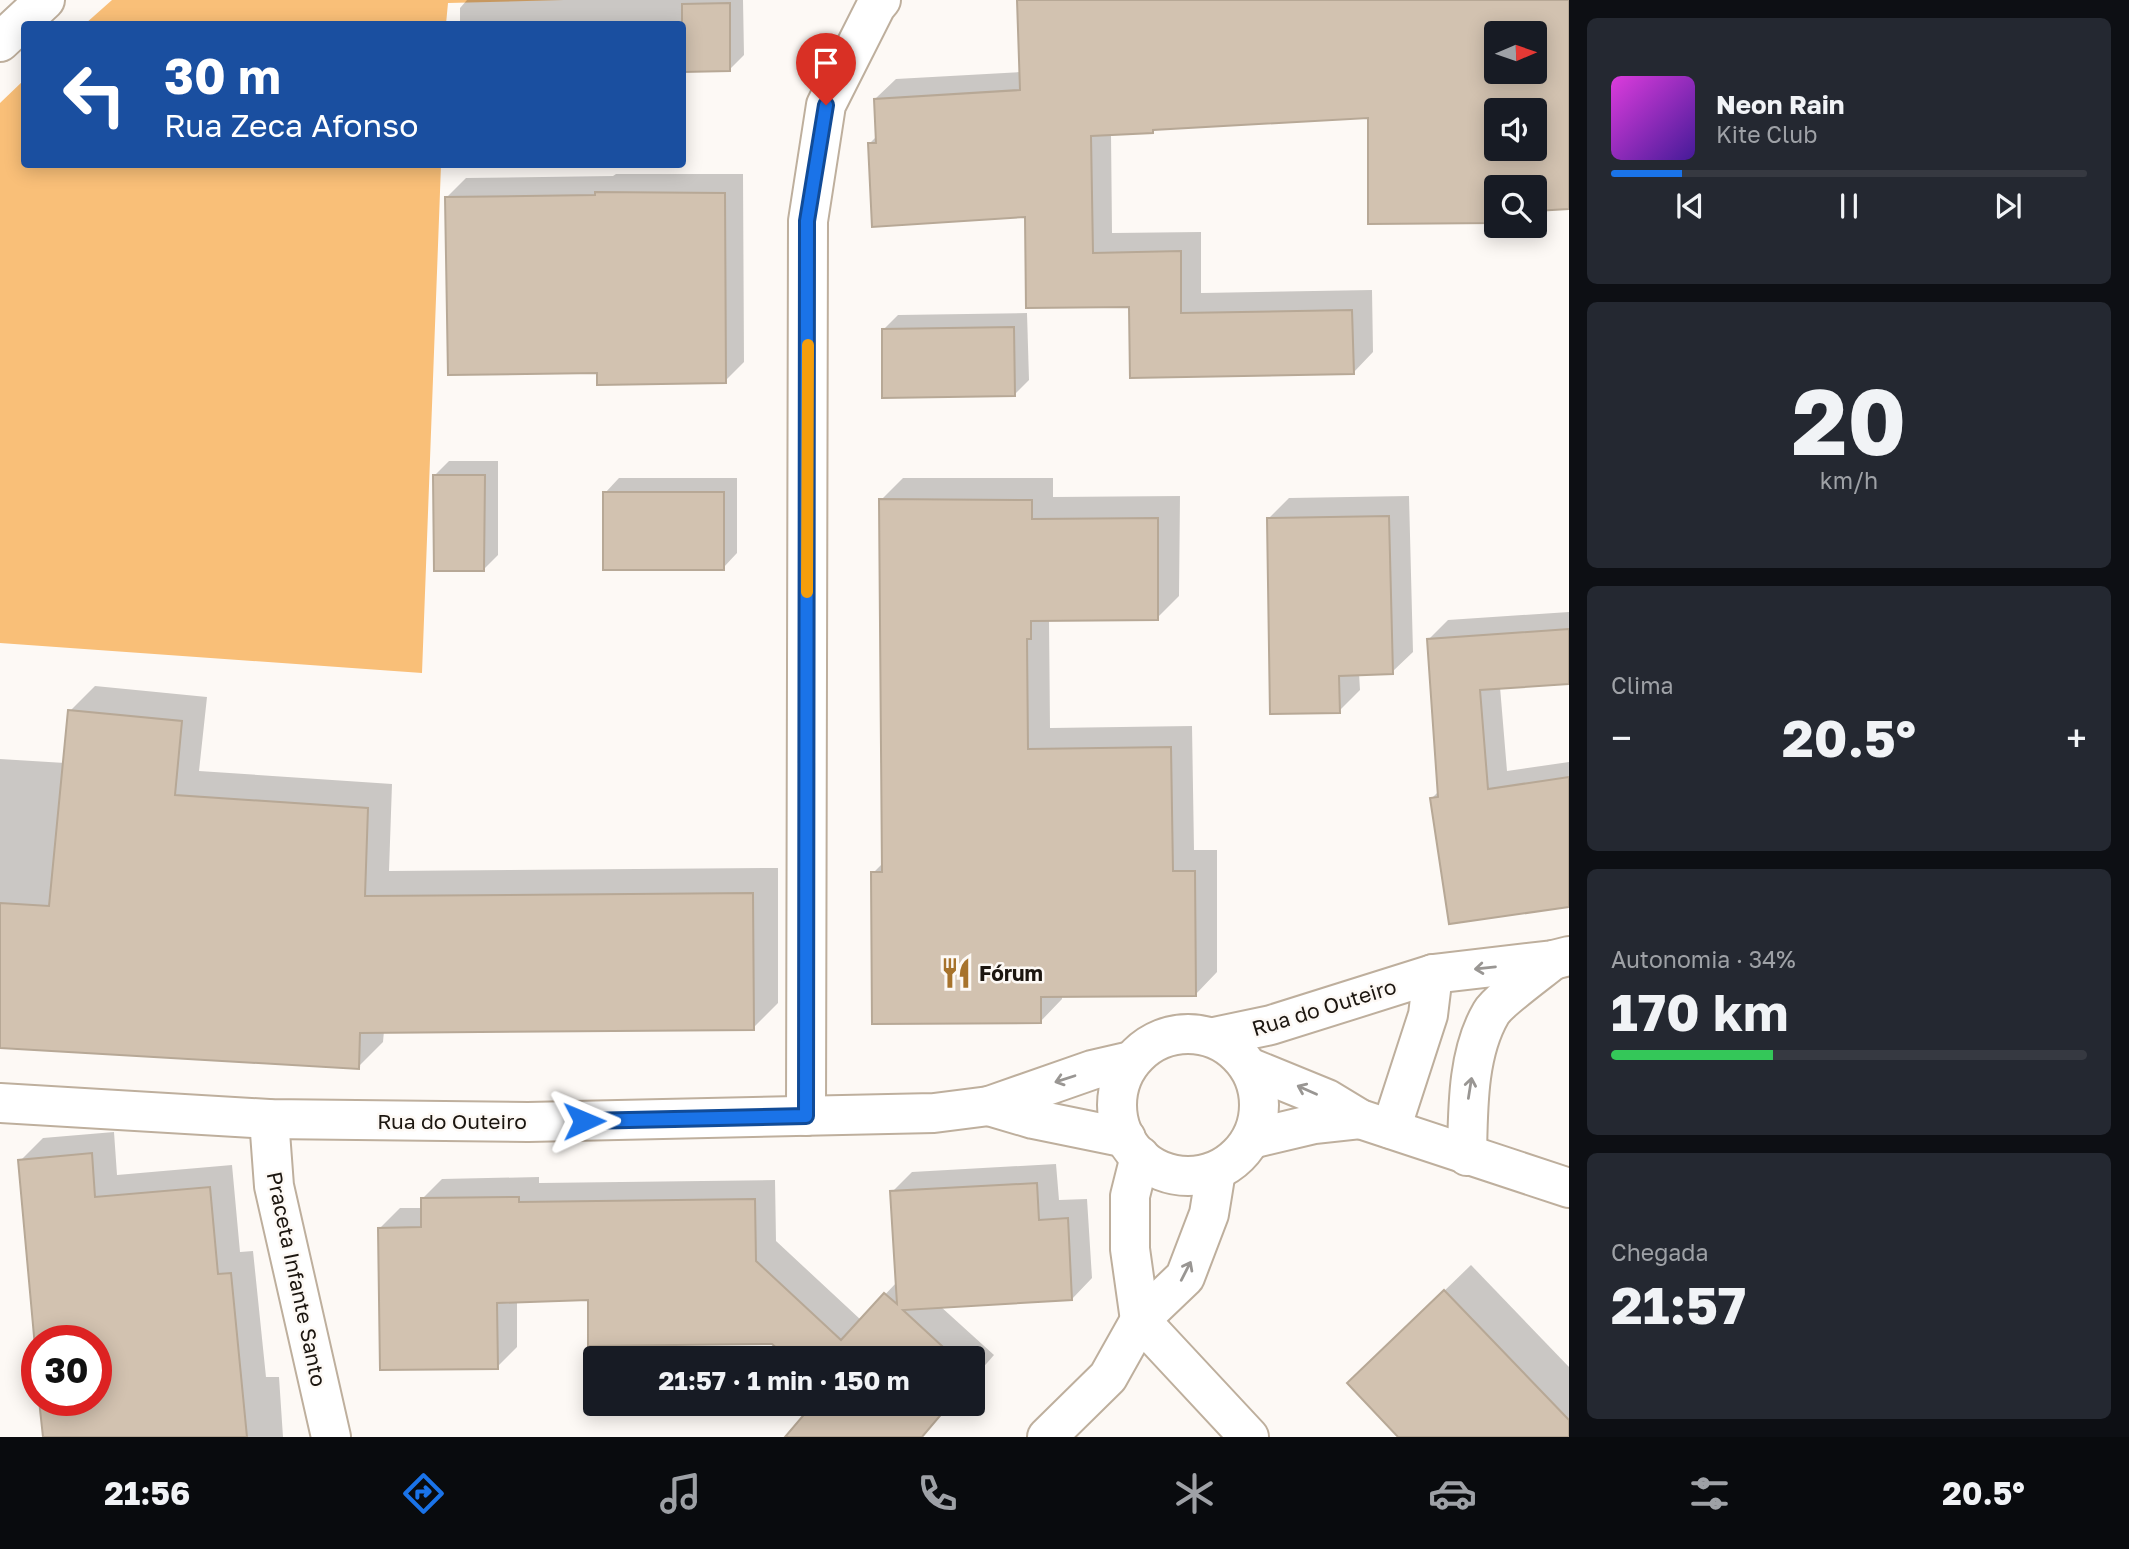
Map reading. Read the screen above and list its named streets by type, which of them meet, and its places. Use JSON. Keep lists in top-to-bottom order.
{
  "streets": {
    "street": ["Rua do Outeiro", "Praceta Infante Santo"]
  },
  "crossings": [
    ["Rua do Outeiro", "Praceta Infante Santo"]
  ],
  "places": {
    "restaurant": ["Fórum"]
  },
  "north": "right",
  "page": {
    "turn": ["30 m", "Rua Zeca Afonso"],
    "song": ["Neon Rain", "Kite Club"],
    "tile": [
      ["20", "km/h"],
      "Clima",
      ["Autonomia · 34%", "170 km"],
      ["Chegada", "21:57"]
    ],
    "heat": ["−", "20.5°", "+"],
    "limit": "30",
    "trip": "21:57 · 1 min · 150 m",
    "tabs": ["21:56", "20.5°"]
  }
}
